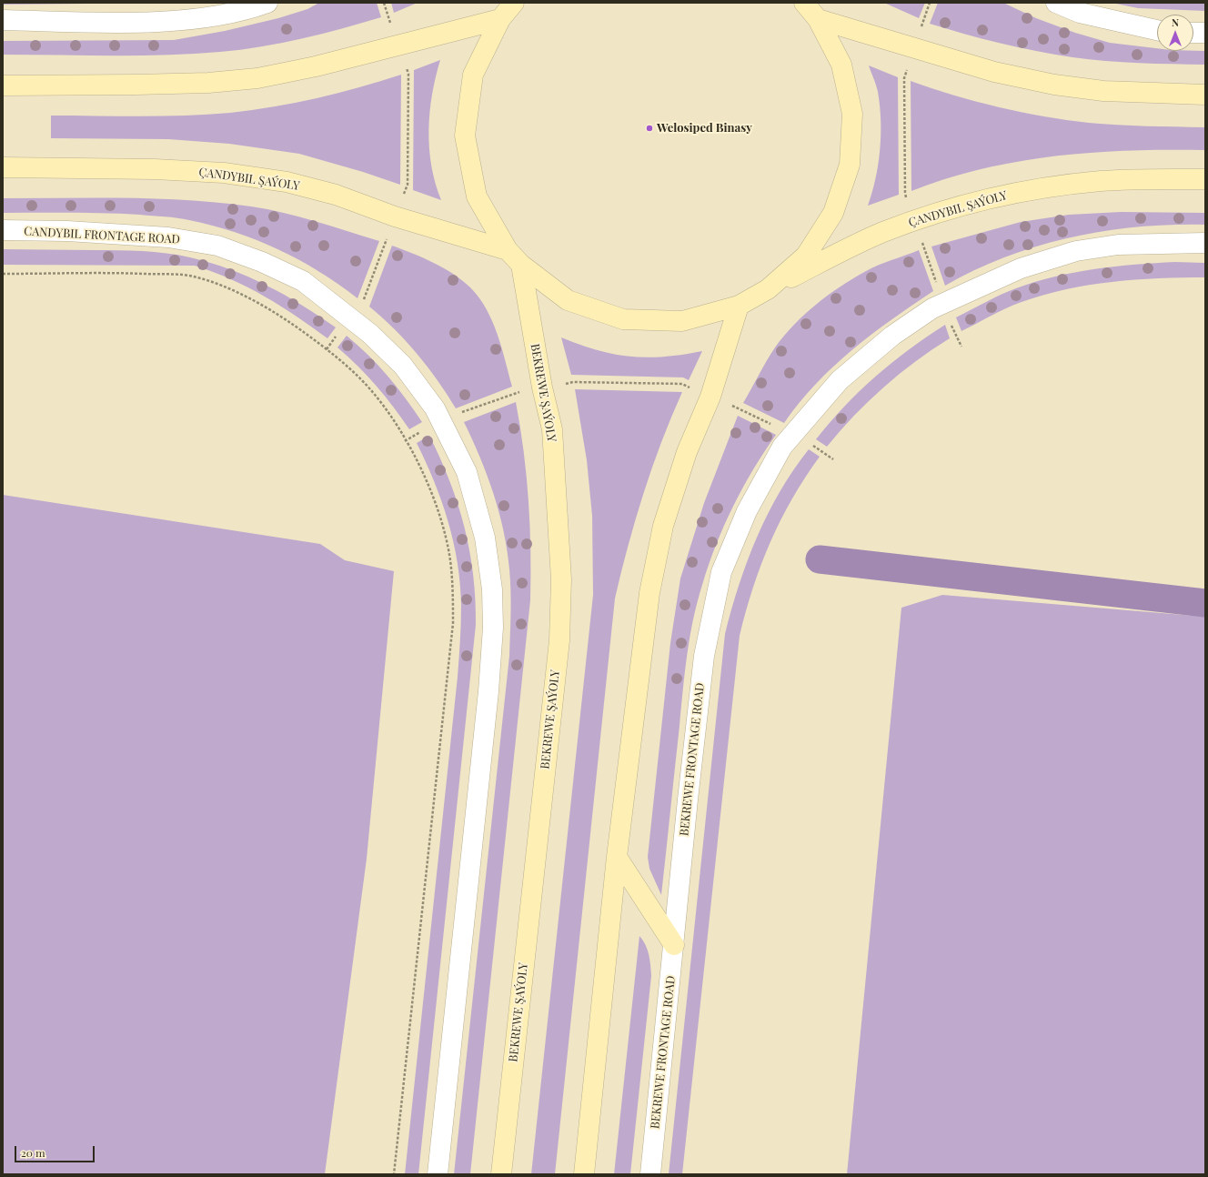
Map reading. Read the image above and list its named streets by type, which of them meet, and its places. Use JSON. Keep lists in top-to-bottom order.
{
  "streets": {
    "main road": ["ÇANDYBIL ŞAÝOLY", "BEKREWE ŞAÝOLY"],
    "street": ["CANDYBIL FRONTAGE ROAD", "BEKREWE FRONTAGE ROAD"]
  },
  "places": ["Welosiped Binasy"],
  "scale_bar": "20 m",
  "north": "top"
}
